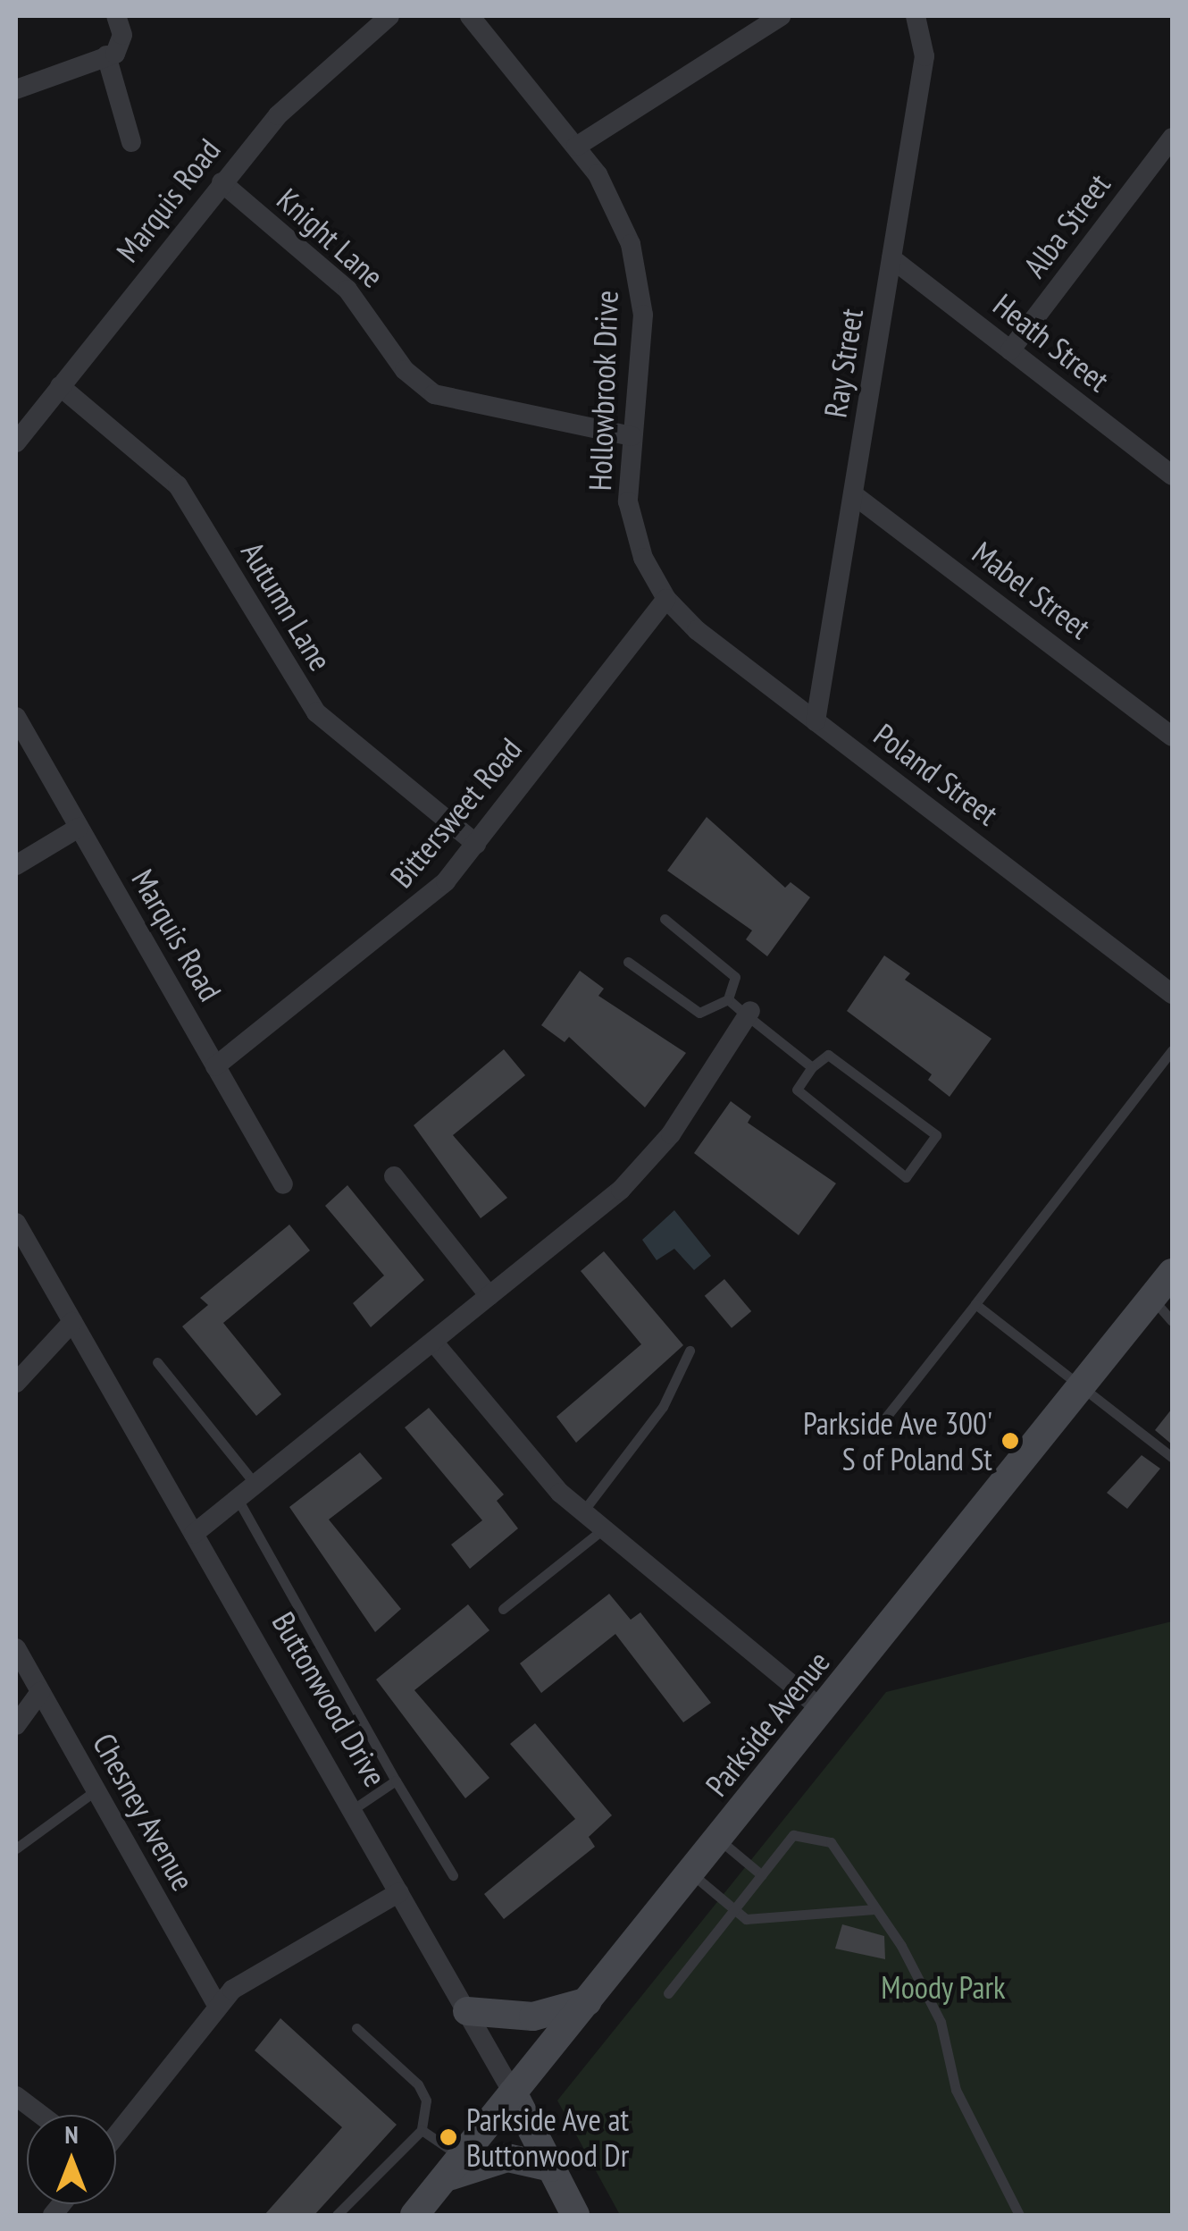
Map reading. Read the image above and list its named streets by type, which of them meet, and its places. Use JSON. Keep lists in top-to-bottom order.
{
  "streets": {
    "main road": ["Buttonwood Drive", "Parkside Avenue"],
    "street": [
      "Marquis Road",
      "Alba Street",
      "Knight Lane",
      "Heath Street",
      "Ray Street",
      "Hollowbrook Drive",
      "Mabel Street",
      "Autumn Lane",
      "Poland Street",
      "Bittersweet Road",
      "Chesney Avenue"
    ]
  },
  "crossings": [
    ["Marquis Road", "Knight Lane"],
    ["Marquis Road", "Autumn Lane"],
    ["Marquis Road", "Bittersweet Road"],
    ["Alba Street", "Heath Street"],
    ["Knight Lane", "Hollowbrook Drive"],
    ["Heath Street", "Ray Street"],
    ["Ray Street", "Mabel Street"],
    ["Ray Street", "Poland Street"],
    ["Hollowbrook Drive", "Poland Street"],
    ["Hollowbrook Drive", "Bittersweet Road"],
    ["Autumn Lane", "Bittersweet Road"],
    ["Poland Street", "Bittersweet Road"],
    ["Buttonwood Drive", "Parkside Avenue"]
  ],
  "parks": ["Moody Park"],
  "places": ["Parkside Ave 300' S of Poland St", "Parkside Ave at Buttonwood Dr"],
  "north": "top"
}
